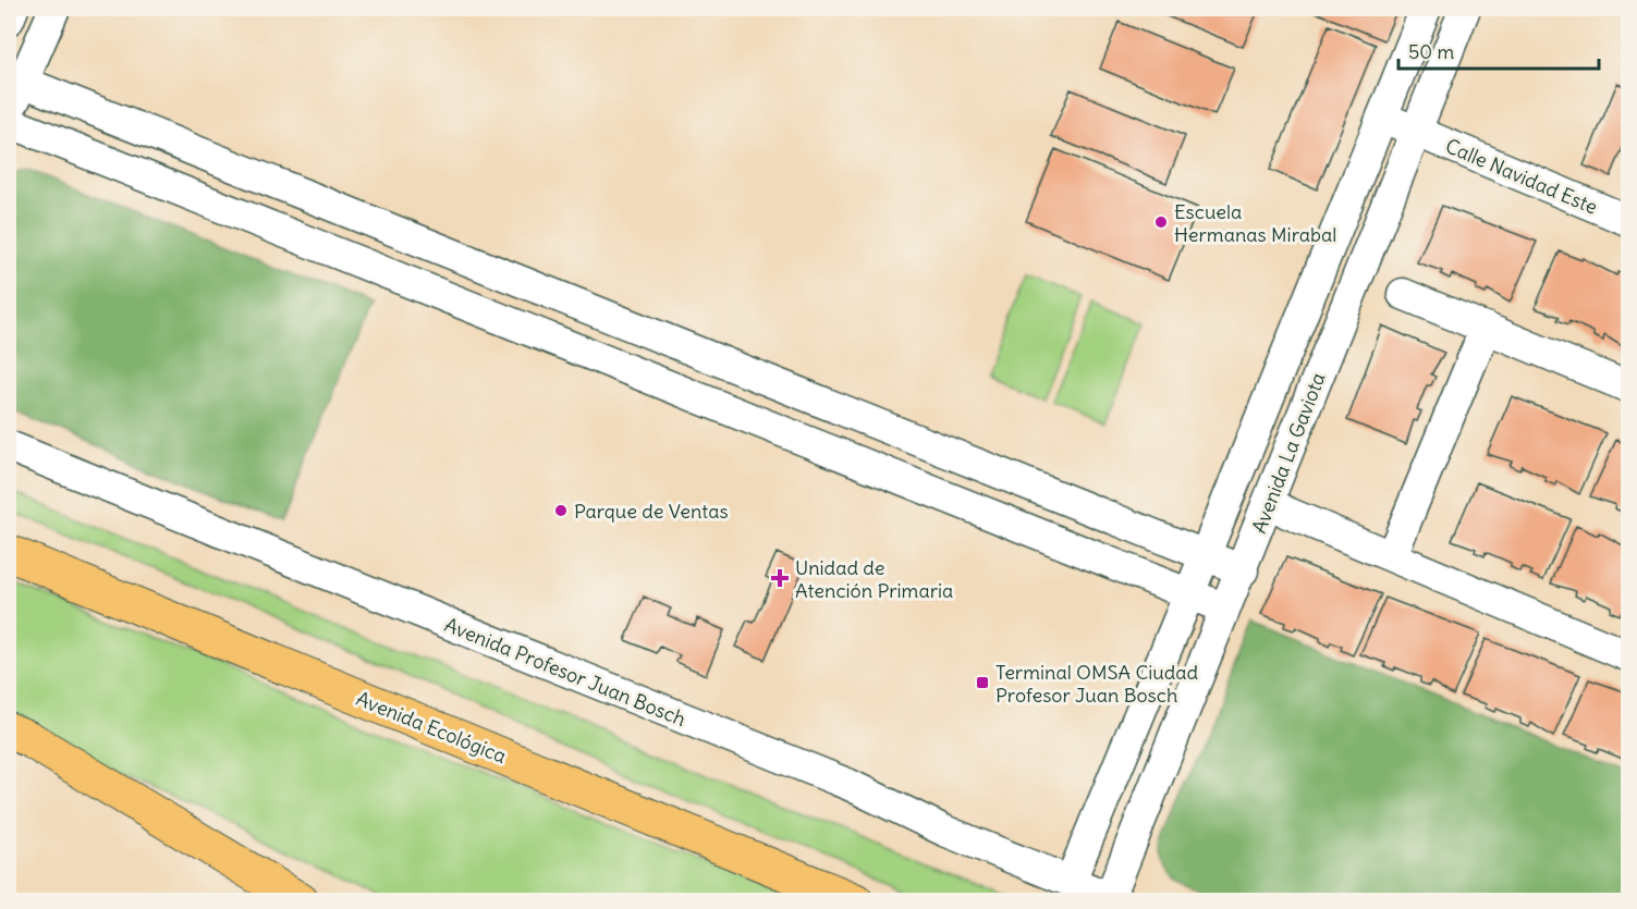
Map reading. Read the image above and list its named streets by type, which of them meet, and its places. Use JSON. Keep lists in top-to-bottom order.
{
  "streets": {
    "main road": ["Avenida Ecológica"],
    "street": ["Calle Navidad Este", "Avenida La Gaviota", "Avenida Profesor Juan Bosch"]
  },
  "crossings": [
    ["Calle Navidad Este", "Avenida La Gaviota"],
    ["Avenida La Gaviota", "Avenida Profesor Juan Bosch"]
  ],
  "places": {
    "other": ["Escuela Hermanas Mirabal", "Parque de Ventas"],
    "health": ["Unidad de Atención Primaria"],
    "transit": ["Terminal OMSA Ciudad Profesor Juan Bosch"]
  },
  "scale_bar": "50 m"
}
